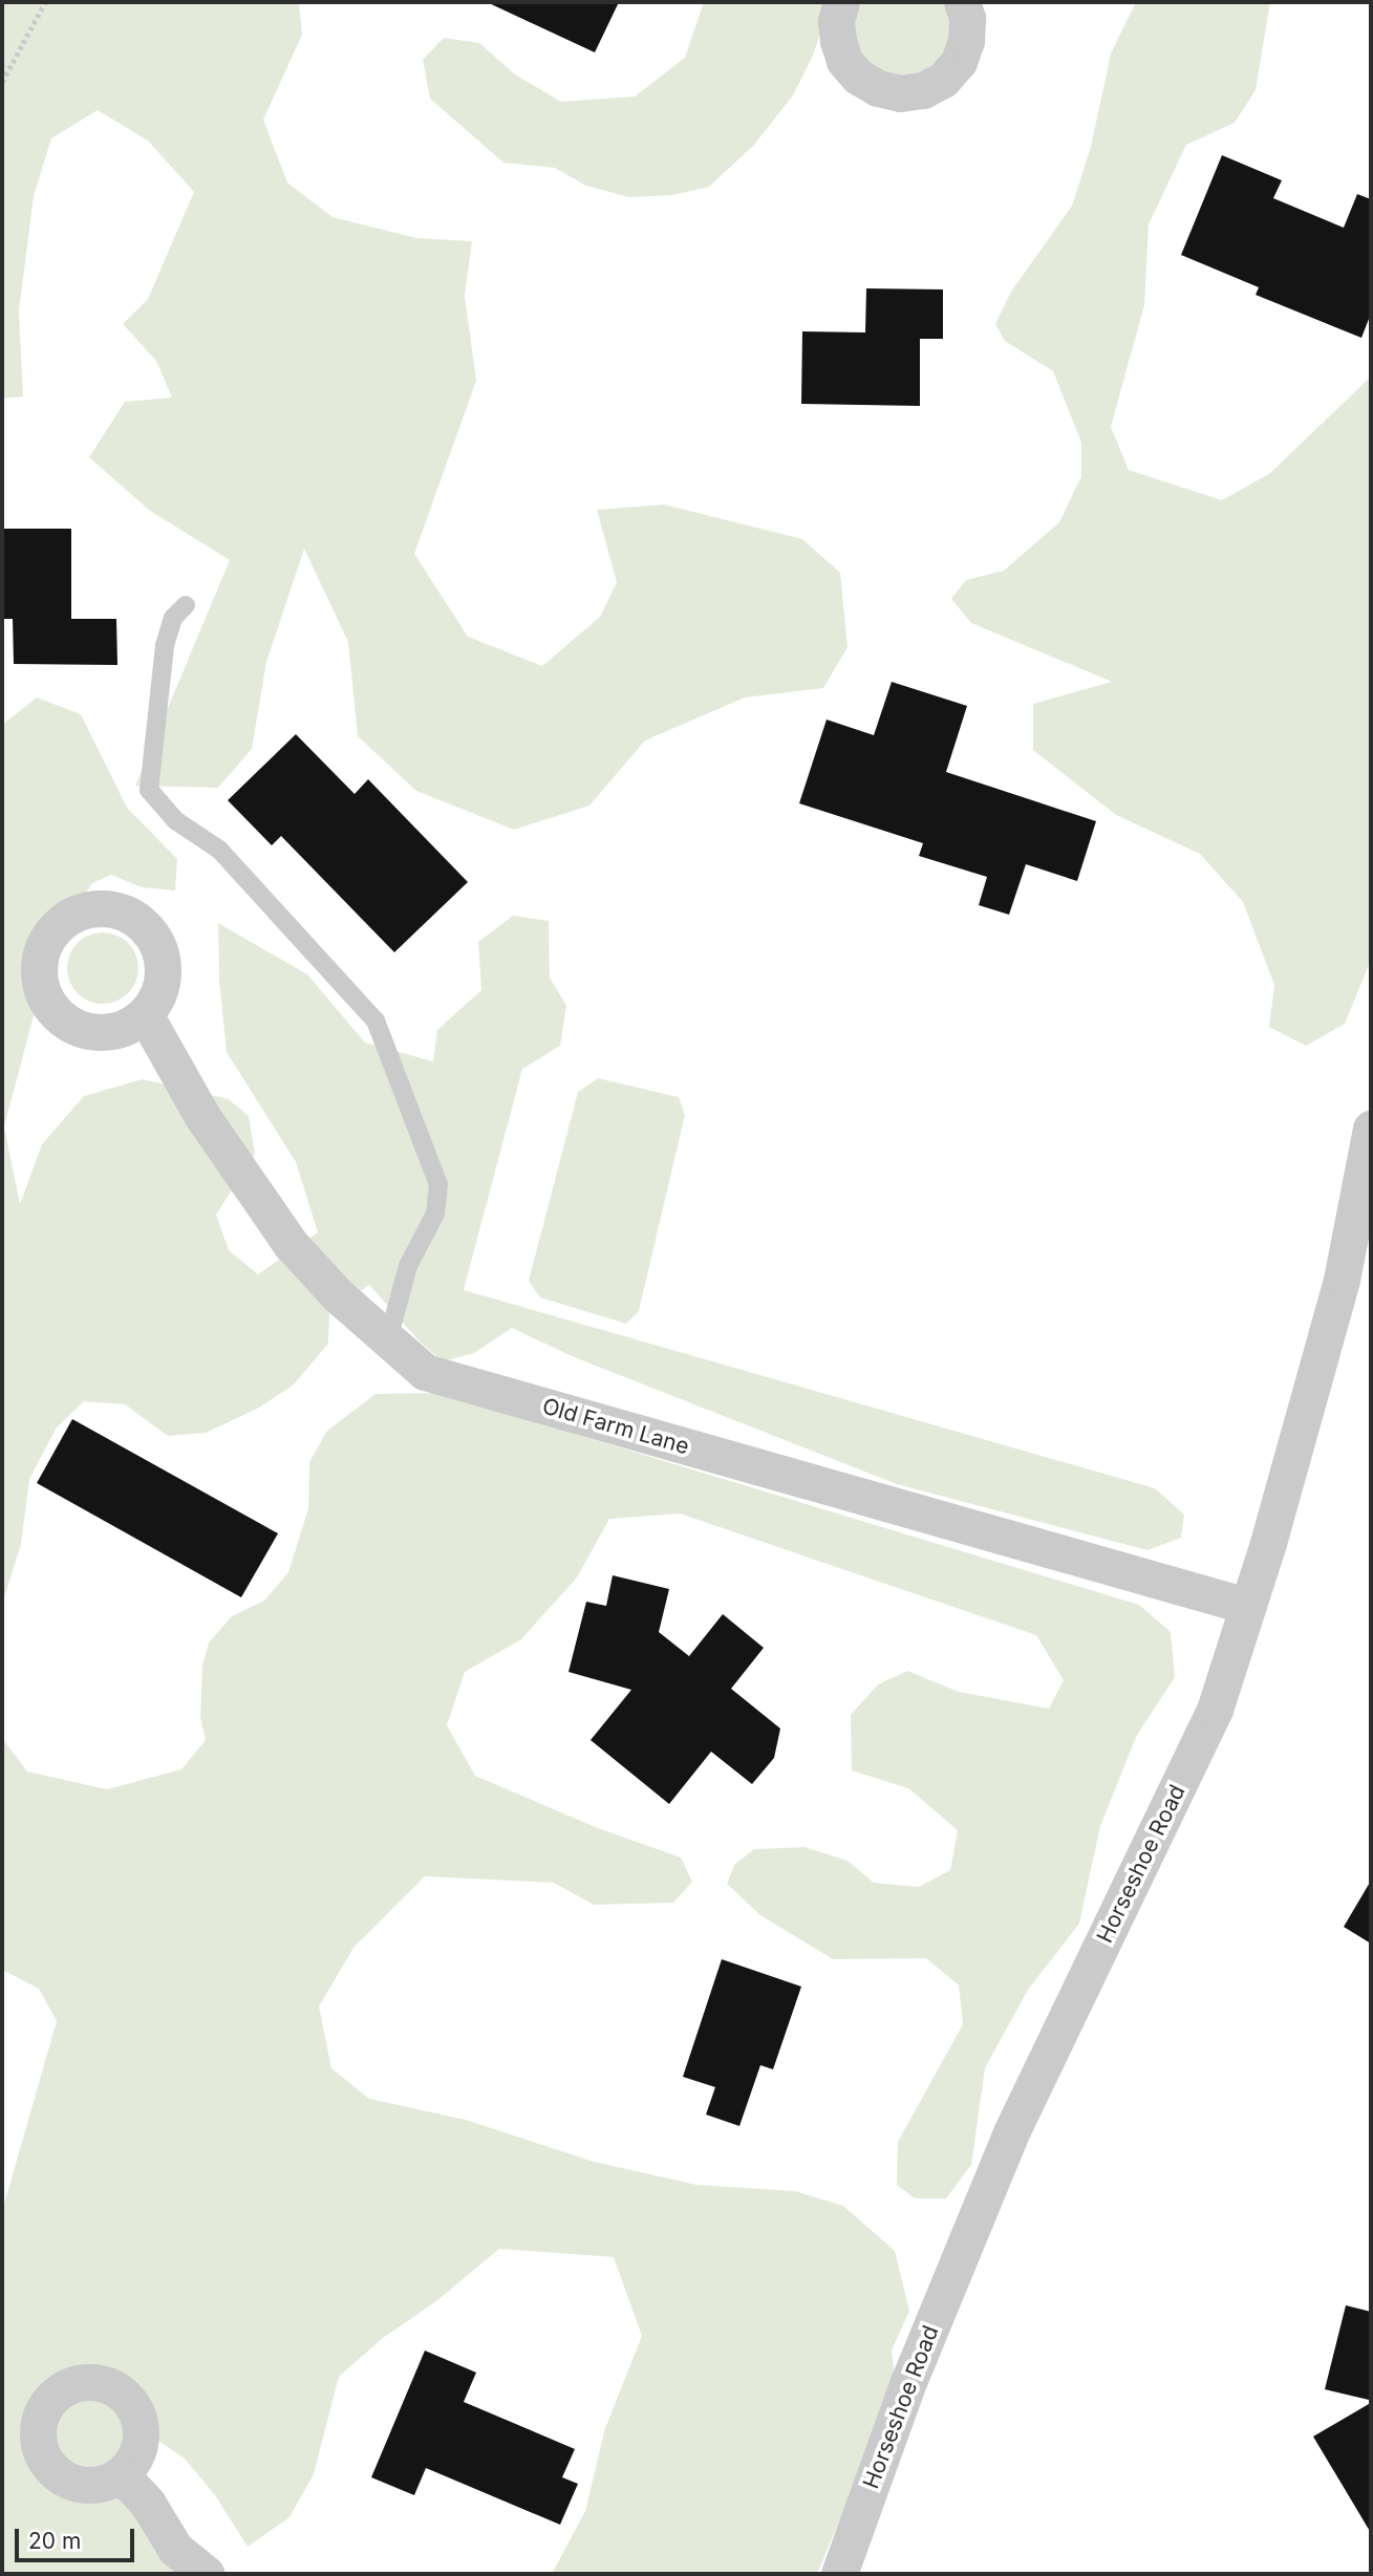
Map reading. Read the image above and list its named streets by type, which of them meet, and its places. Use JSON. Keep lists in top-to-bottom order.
{
  "streets": {
    "street": ["Old Farm Lane", "Horseshoe Road"]
  },
  "crossings": [
    ["Old Farm Lane", "Horseshoe Road"]
  ],
  "scale_bar": "20 m"
}
